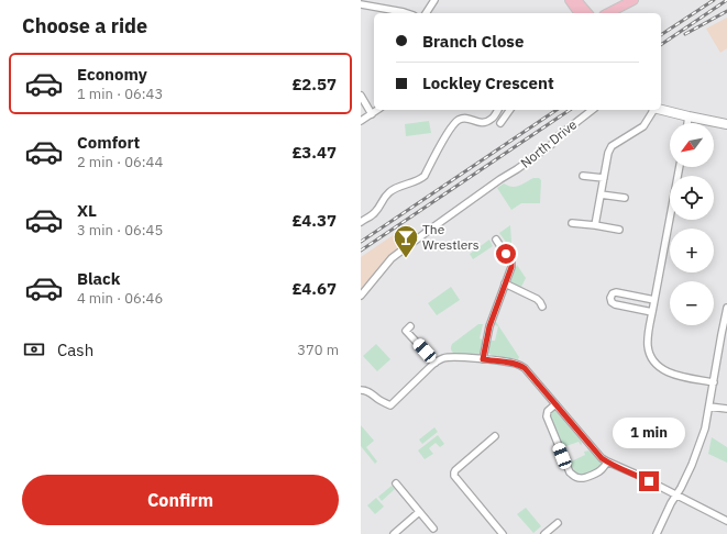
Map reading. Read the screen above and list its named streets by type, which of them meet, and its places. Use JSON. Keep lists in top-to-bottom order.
{
  "streets": {
    "street": ["North Drive"]
  },
  "places": {
    "bar": ["The Wrestlers"]
  },
  "north": "bottom left",
  "page": {
    "heading": "Choose a ride",
    "banner": ["Branch Close", "Lockley Crescent"],
    "list": [
      {
        "name": "Economy",
        "note": "1 min · 06:43",
        "value": "£2.57"
      },
      {
        "name": "Comfort",
        "note": "2 min · 06:44",
        "value": "£3.47"
      },
      {
        "name": "XL",
        "note": "3 min · 06:45",
        "value": "£4.37"
      },
      {
        "name": "Black",
        "note": "4 min · 06:46",
        "value": "£4.67"
      }
    ],
    "map_buttons": ["+", "−"],
    "pay": ["Cash", "370 m"],
    "bubble": "1 min",
    "buttons": "Confirm"
  }
}
